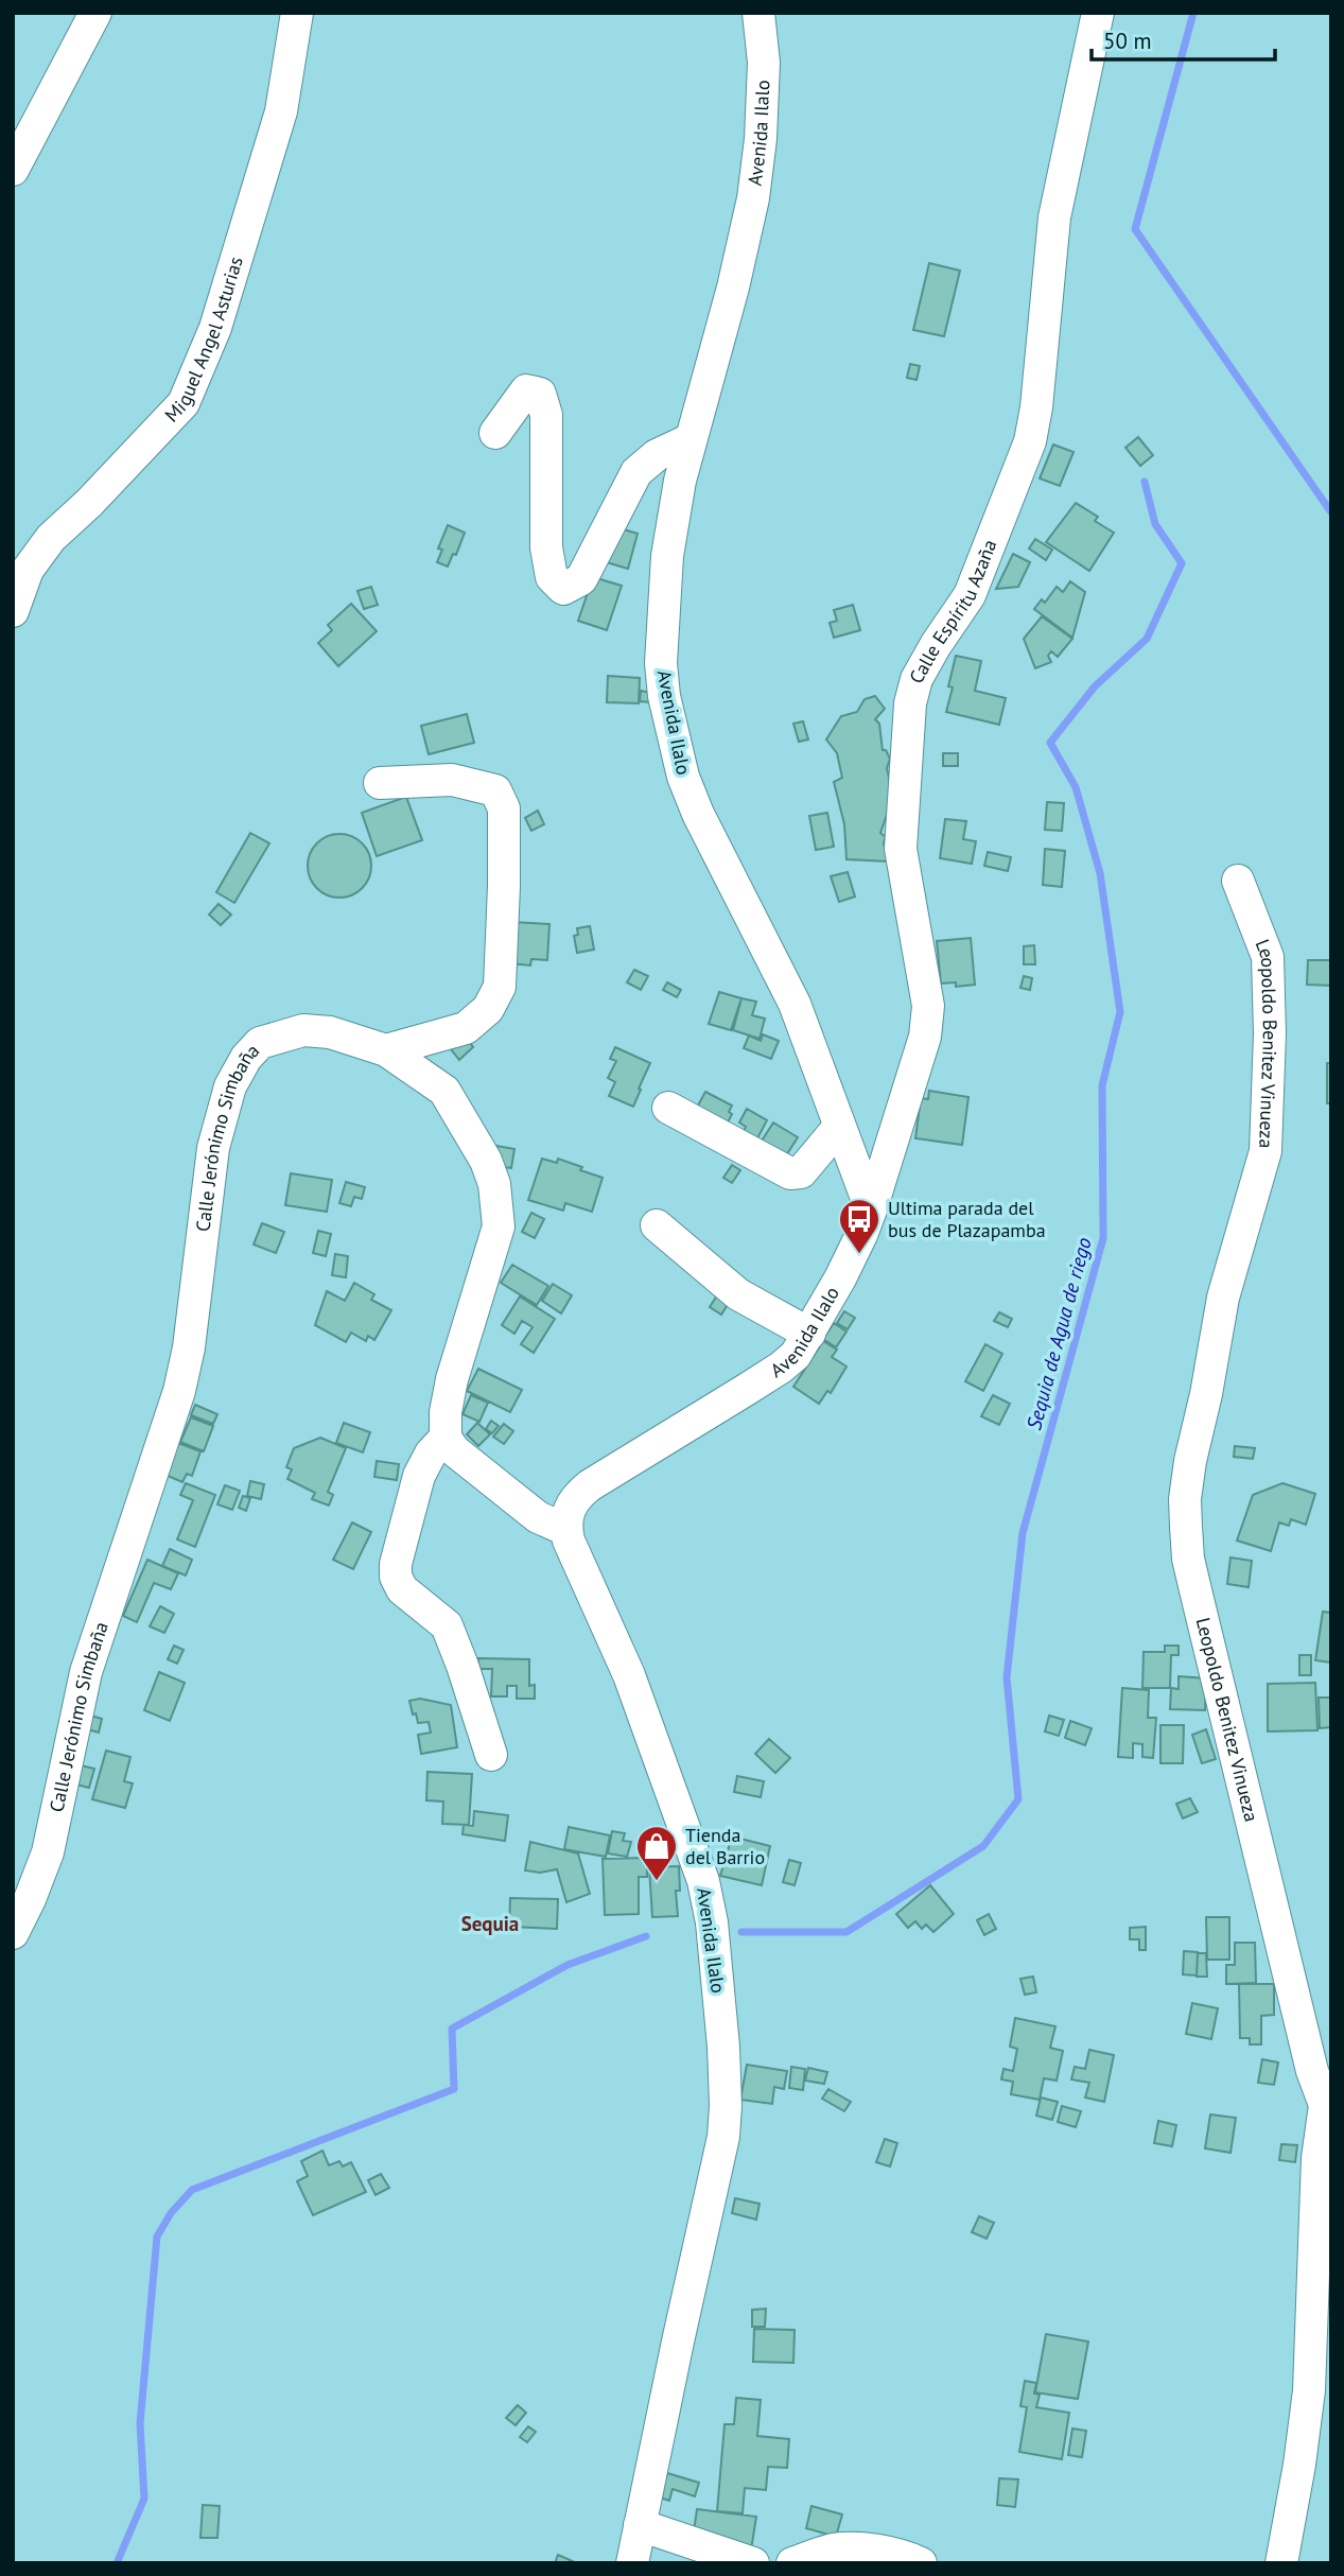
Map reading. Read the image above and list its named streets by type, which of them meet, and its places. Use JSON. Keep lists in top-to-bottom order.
{
  "streets": {
    "street": [
      "Avenida Ilalo",
      "Miguel Angel Asturias",
      "Calle Espíritu Azaña",
      "Leopoldo Benitez Vinueza",
      "Calle Jerónimo Simbaña"
    ]
  },
  "crossings": [
    ["Avenida Ilalo", "Calle Espíritu Azaña"]
  ],
  "districts": ["Sequia"],
  "water": ["Sequia de Agua de riego"],
  "places": {
    "bus stop": ["Ultima parada del bus de Plazapamba"],
    "shop": ["Tienda del Barrio"]
  },
  "scale_bar": "50 m"
}
